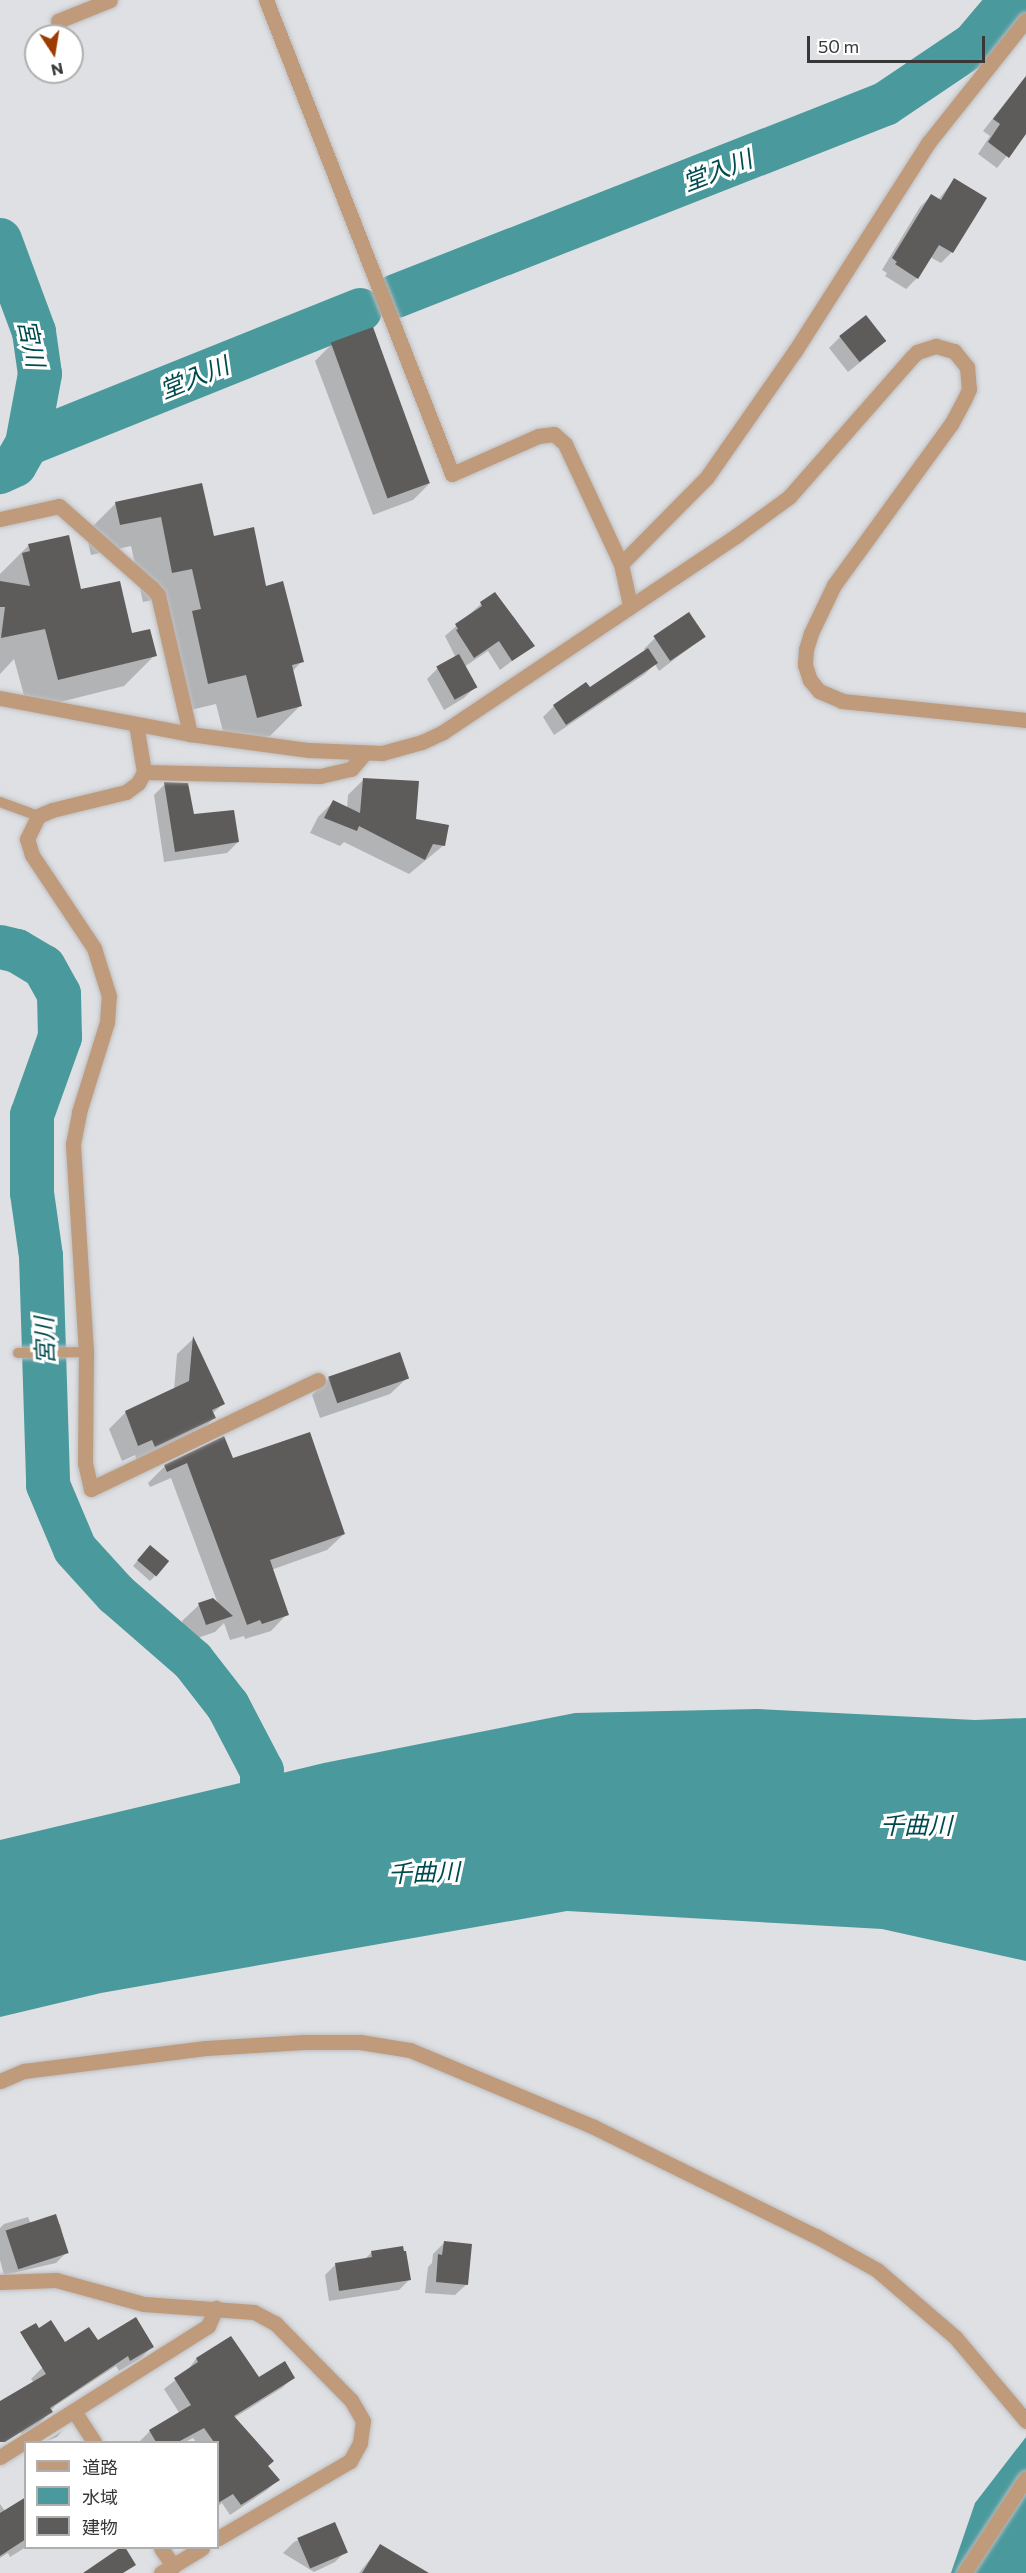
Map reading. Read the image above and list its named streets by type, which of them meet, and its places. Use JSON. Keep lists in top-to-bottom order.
{
  "water": ["堂入川", "宮川", "千曲川"],
  "legend": ["道路", "水域", "建物"],
  "scale_bar": "50 m",
  "north": "bottom"
}
